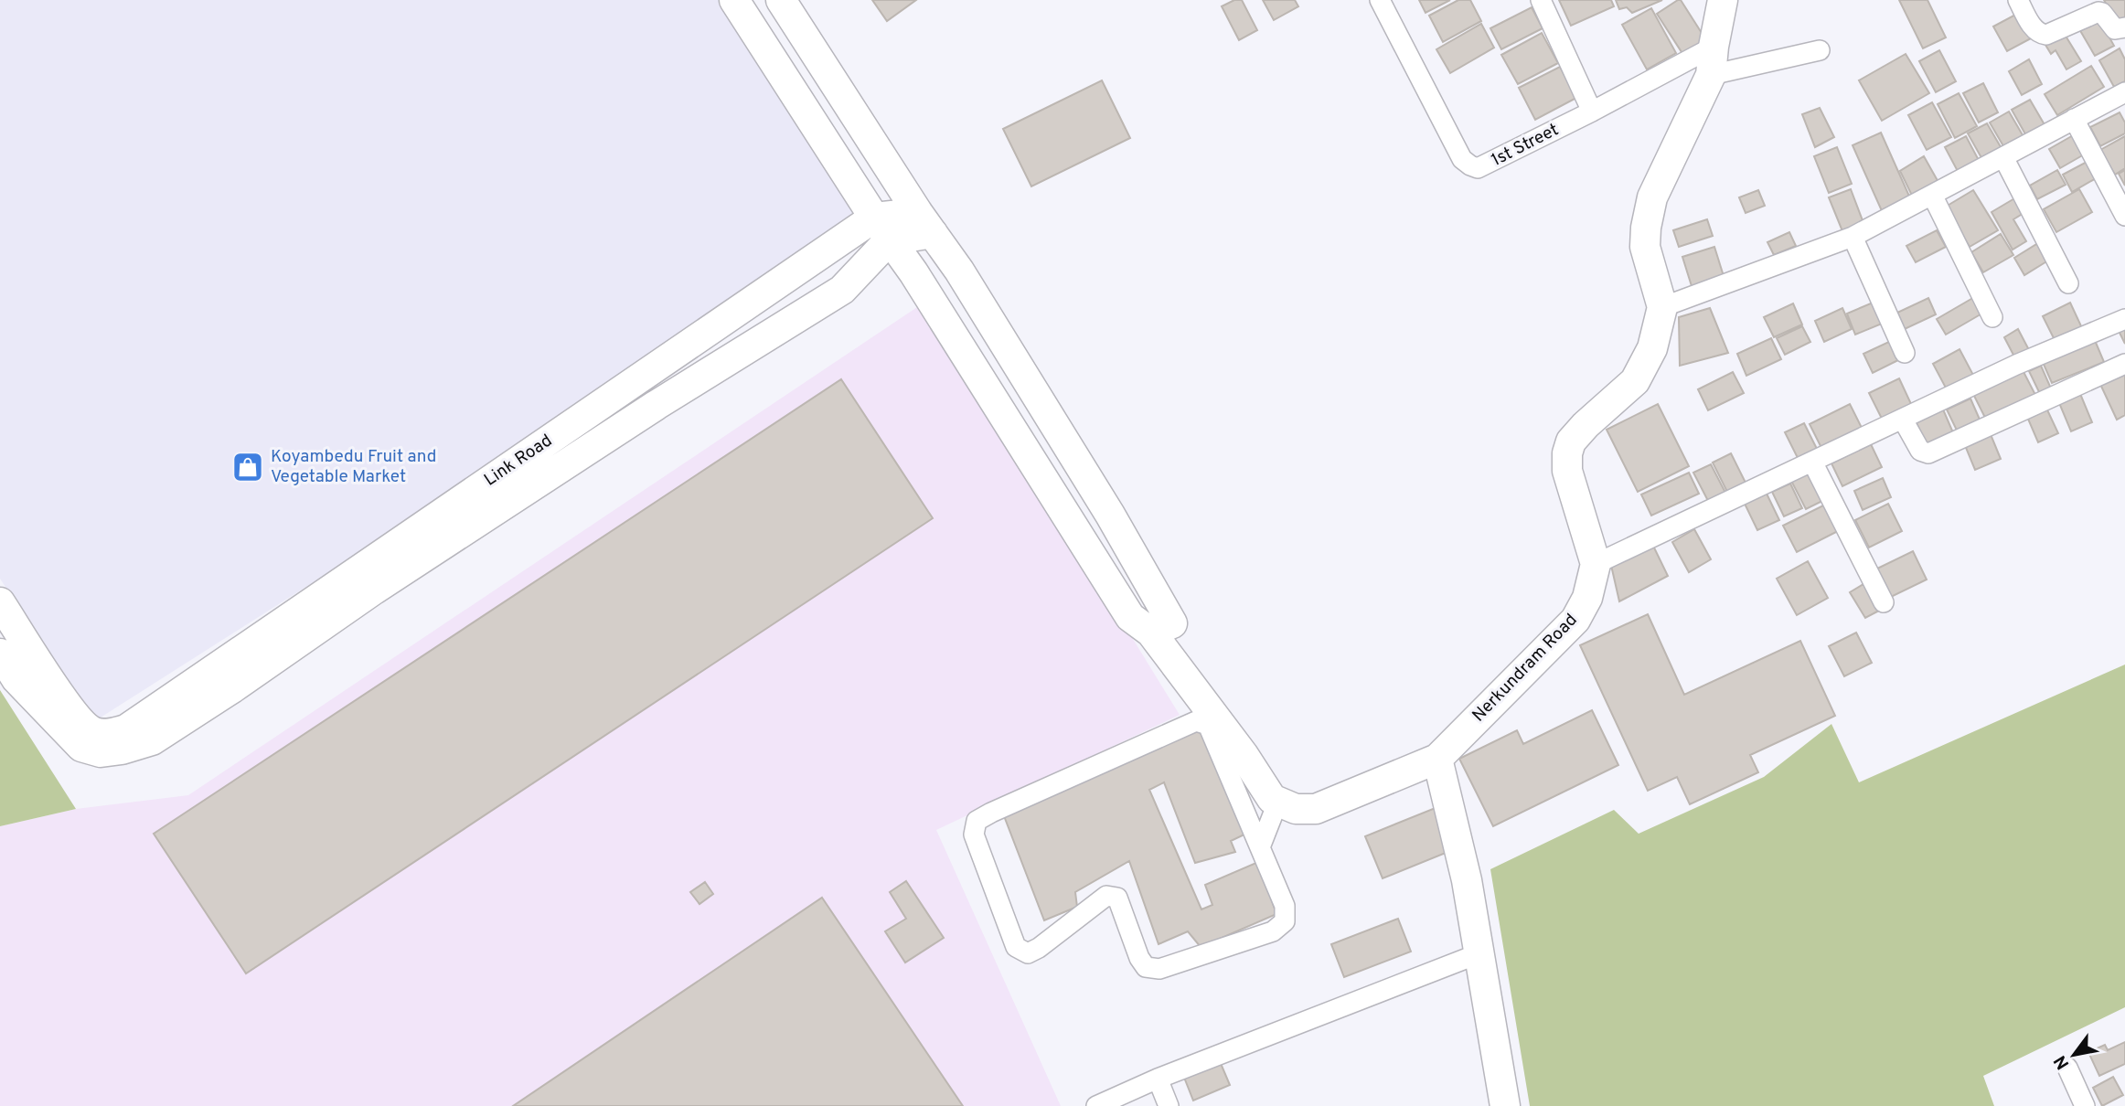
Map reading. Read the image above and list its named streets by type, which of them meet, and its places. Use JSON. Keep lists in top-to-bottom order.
{
  "streets": {
    "street": ["1st Street", "Link Road", "Nerkundram Road"]
  },
  "places": {
    "shop": ["Koyambedu Fruit and Vegetable Market"]
  },
  "north": "bottom left"
}
